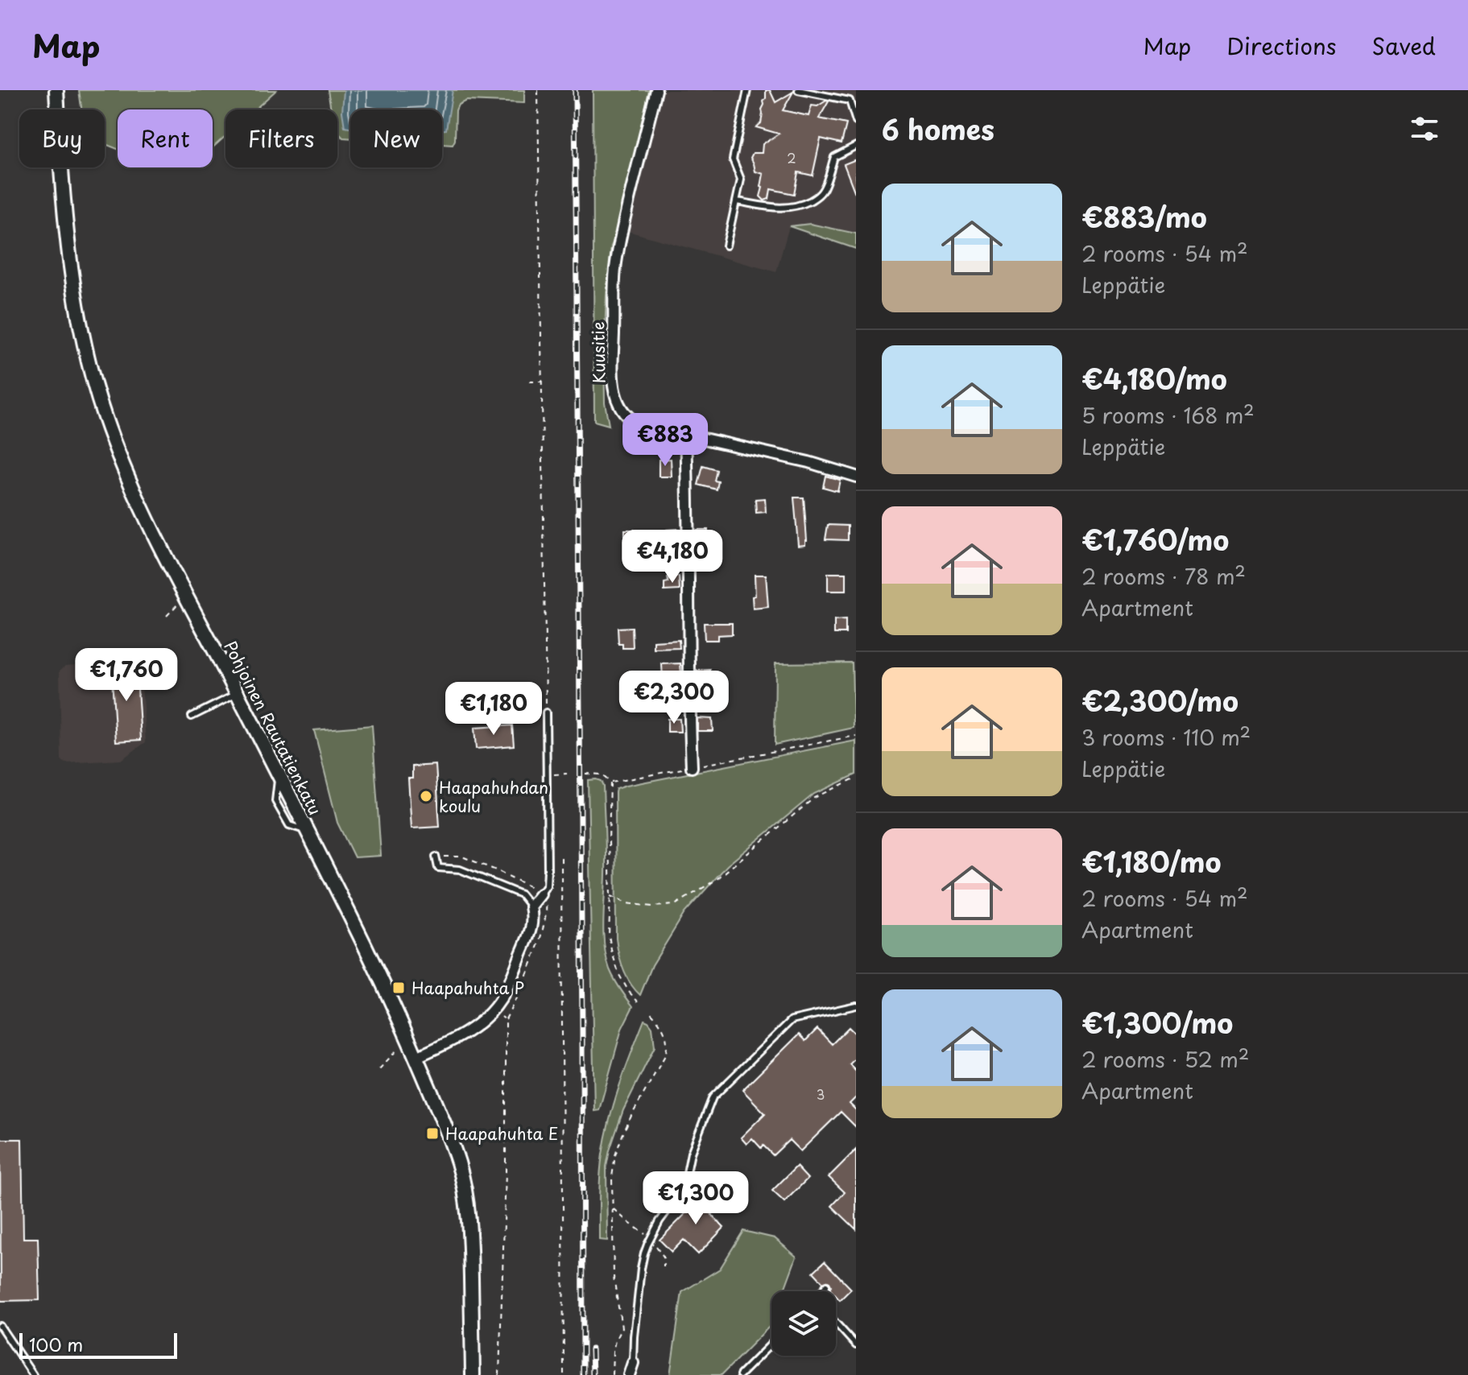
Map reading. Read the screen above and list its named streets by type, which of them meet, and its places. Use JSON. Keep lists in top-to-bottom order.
{
  "streets": {
    "street": ["Kuusitie", "Pohjoinen Rautatienkatu"]
  },
  "places": {
    "other": ["Haapahuhdan koulu"],
    "transit": ["Haapahuhta P", "Haapahuhta E"]
  },
  "house_numbers": ["2", "3"],
  "scale_bar": "100 m",
  "page": {
    "header": "Map",
    "nav": ["Map", "Directions", "Saved"],
    "heading": "6 homes",
    "chip": [
      "Buy",
      "Rent",
      "Filters",
      "New"
    ],
    "list": [
      {
        "name": "€883/mo",
        "note": "2 rooms · 54 m² · Leppätie"
      },
      {
        "name": "€4,180/mo",
        "note": "5 rooms · 168 m² · Leppätie"
      },
      {
        "name": "€1,760/mo",
        "note": "2 rooms · 78 m² · Apartment"
      },
      {
        "name": "€2,300/mo",
        "note": "3 rooms · 110 m² · Leppätie"
      },
      {
        "name": "€1,180/mo",
        "note": "2 rooms · 54 m² · Apartment"
      },
      {
        "name": "€1,300/mo",
        "note": "2 rooms · 52 m² · Apartment"
      }
    ],
    "price": [
      "€883",
      "€4,180",
      "€1,760",
      "€2,300",
      "€1,180",
      "€1,300"
    ],
    "scale": "100 m"
  }
}
